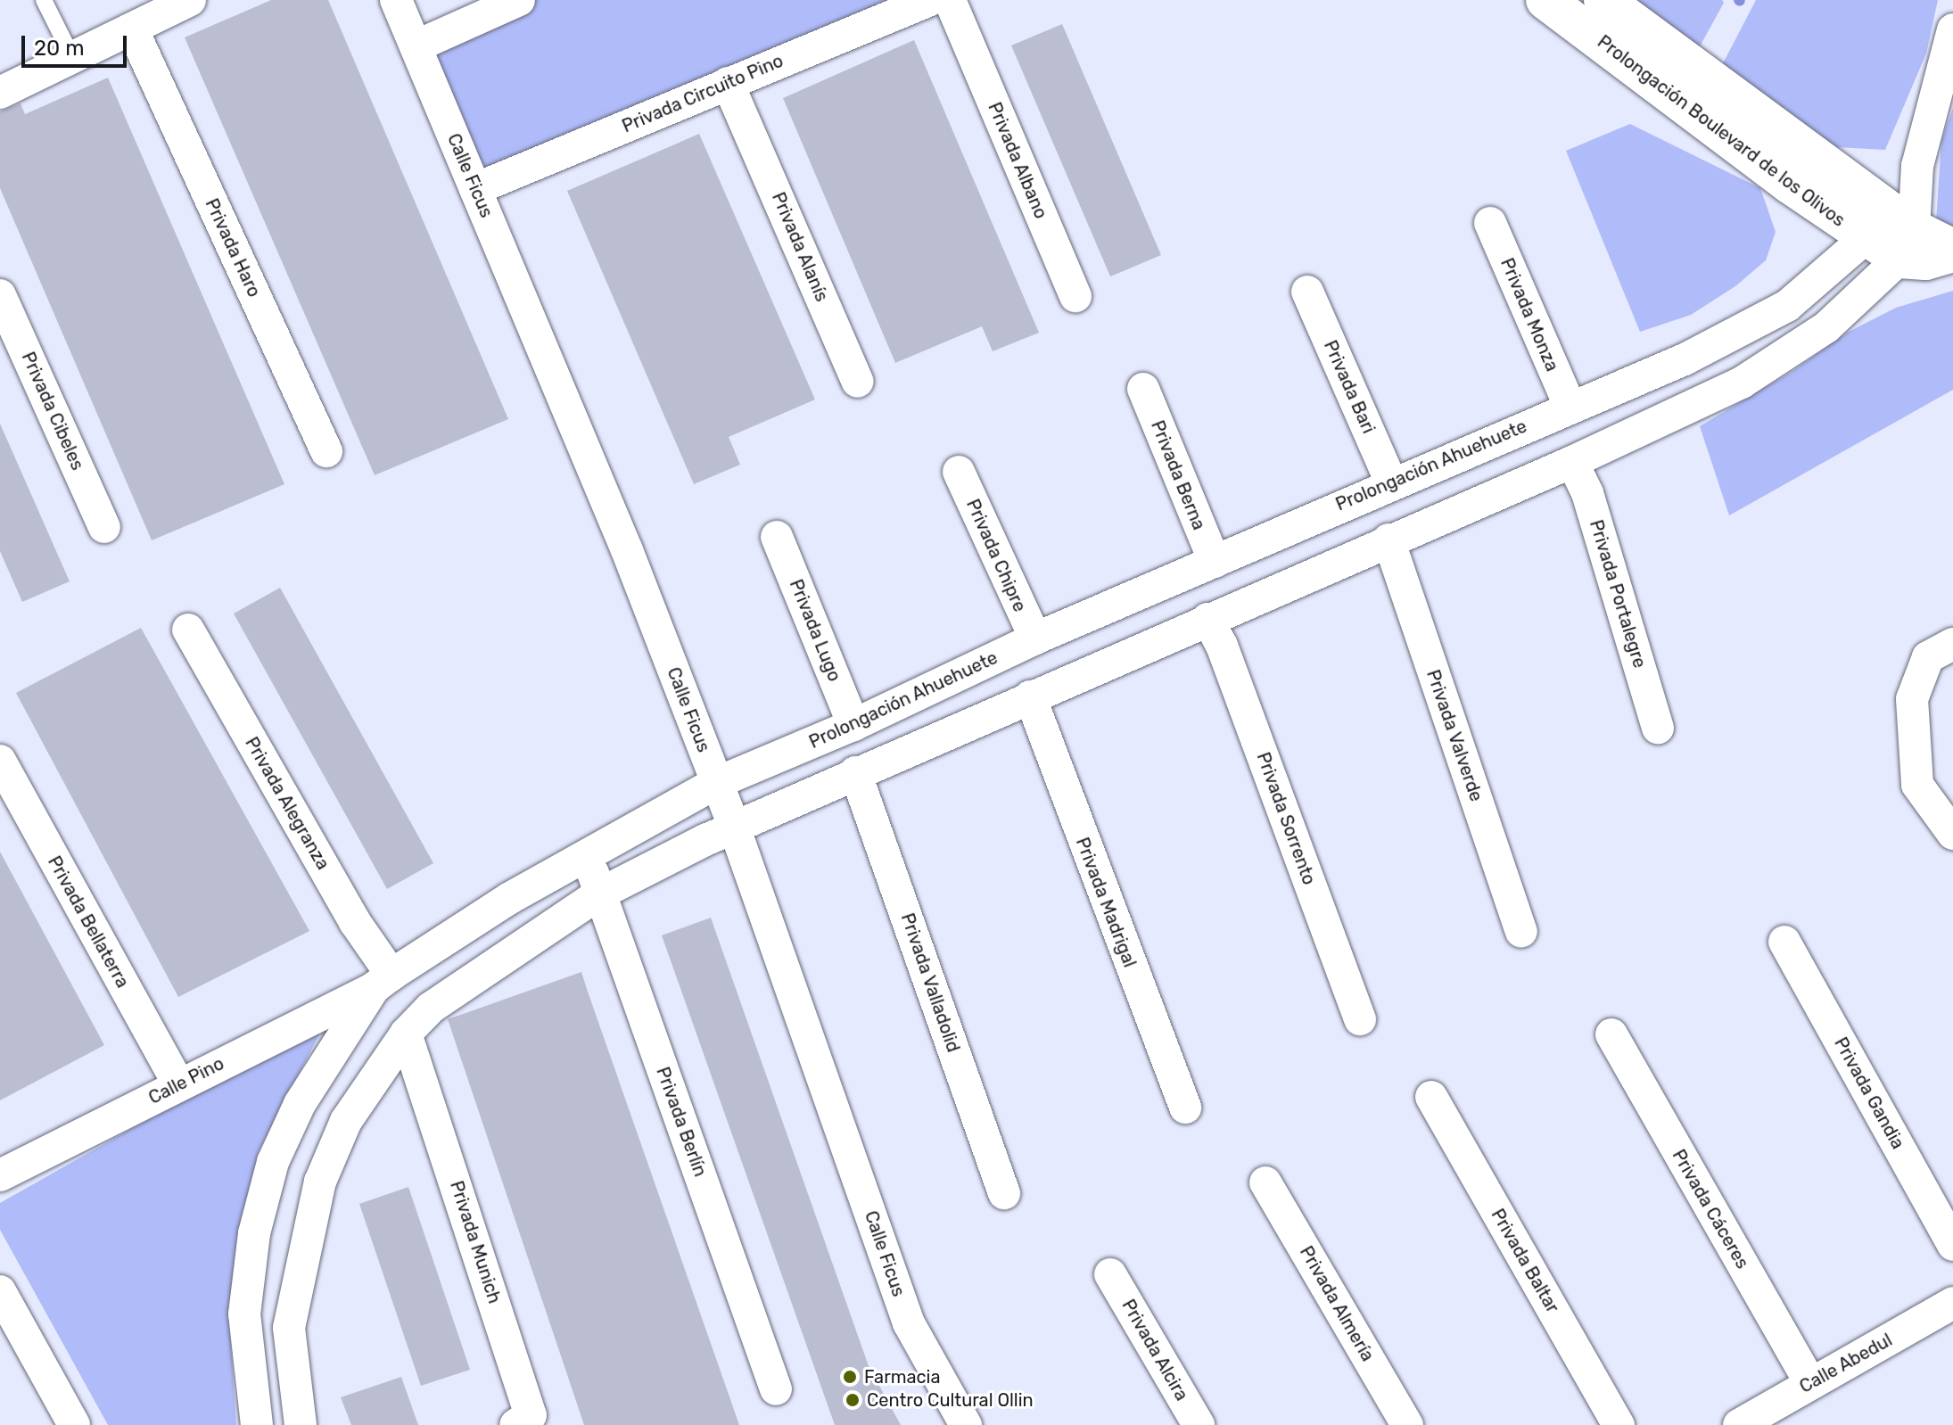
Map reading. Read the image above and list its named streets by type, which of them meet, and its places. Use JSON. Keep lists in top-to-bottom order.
{
  "streets": {
    "street": [
      "Privada Circuito Pino",
      "Prolongación Boulevard de los Olivos",
      "Privada Albano",
      "Calle Ficus",
      "Privada Alanís",
      "Privada Haro",
      "Privada Monza",
      "Privada Bari",
      "Privada Cibeles",
      "Prolongación Ahuehuete",
      "Privada Berna",
      "Privada Chipre",
      "Privada Portalegre",
      "Privada Lugo",
      "Privada Valverde",
      "Privada Alegranza",
      "Privada Sorrento",
      "Privada Madrigal",
      "Privada Bellaterra",
      "Privada Valladolid",
      "Calle Pino",
      "Privada Gandia",
      "Privada Berlín",
      "Privada Cáceres",
      "Privada Munich",
      "Privada Baltar",
      "Privada Almería",
      "Privada Alcira",
      "Calle Abedul"
    ]
  },
  "crossings": [
    ["Privada Circuito Pino", "Calle Ficus"],
    ["Privada Circuito Pino", "Privada Alanís"],
    ["Prolongación Boulevard de los Olivos", "Prolongación Ahuehuete"],
    ["Calle Ficus", "Prolongación Ahuehuete"],
    ["Privada Monza", "Prolongación Ahuehuete"],
    ["Privada Bari", "Prolongación Ahuehuete"],
    ["Prolongación Ahuehuete", "Privada Berna"],
    ["Prolongación Ahuehuete", "Privada Chipre"],
    ["Prolongación Ahuehuete", "Privada Lugo"],
    ["Prolongación Ahuehuete", "Privada Alegranza"],
    ["Prolongación Ahuehuete", "Calle Pino"],
    ["Prolongación Ahuehuete", "Privada Berlín"],
    ["Privada Alegranza", "Calle Pino"],
    ["Privada Bellaterra", "Calle Pino"],
    ["Privada Cáceres", "Calle Abedul"]
  ],
  "places": ["Farmacia", "Centro Cultural Ollin"],
  "scale_bar": "20 m"
}
